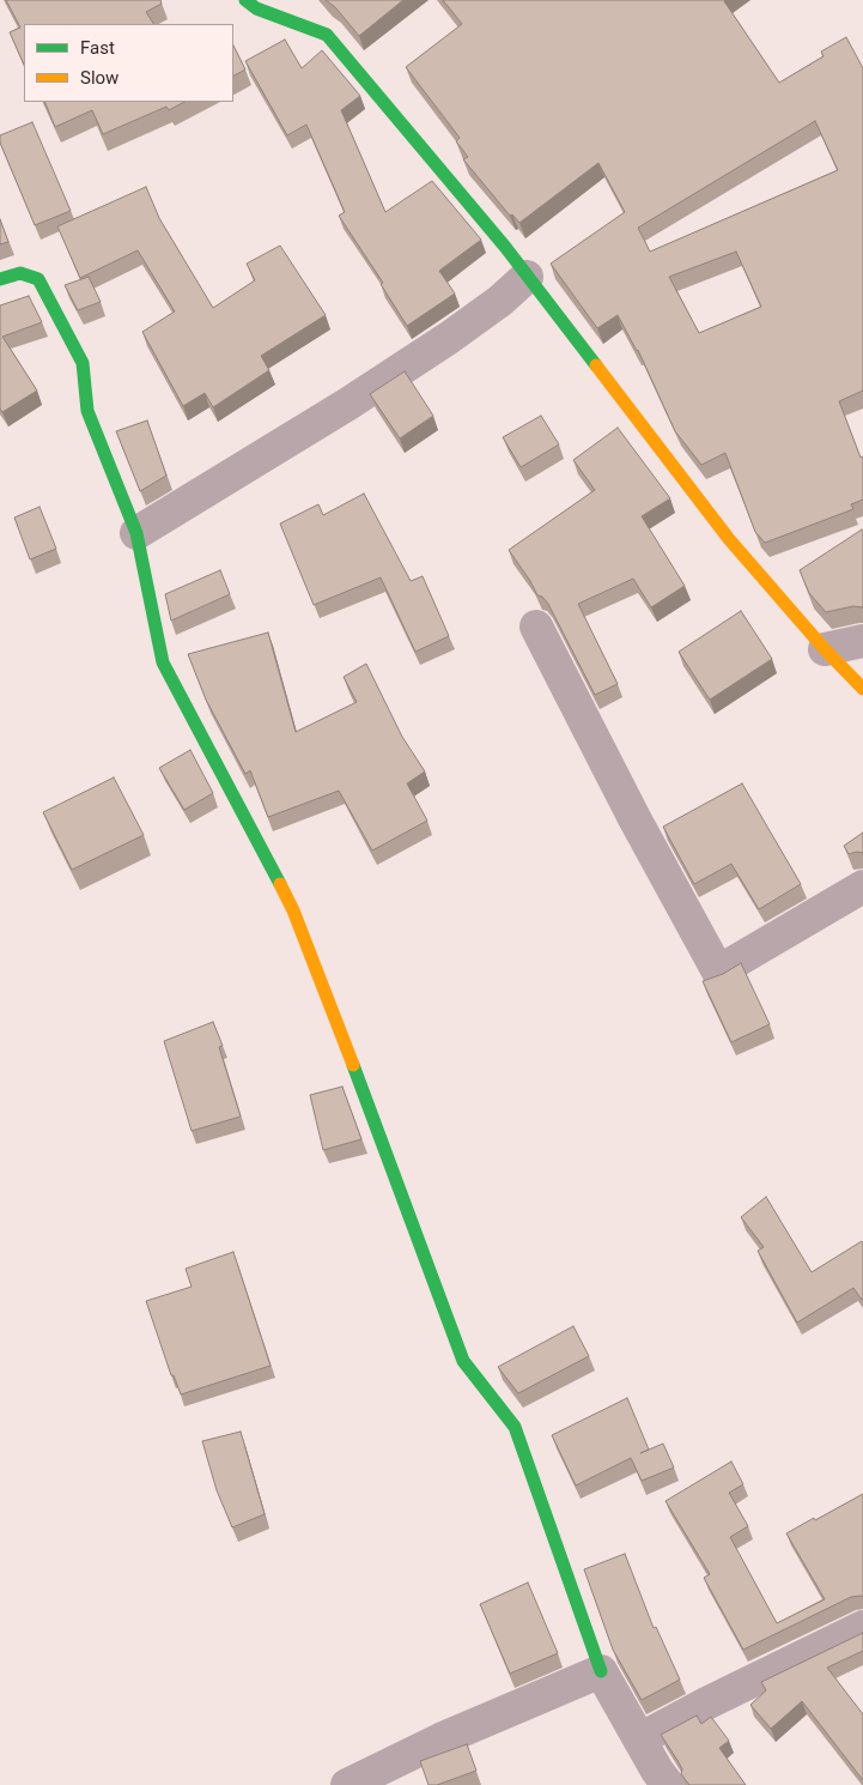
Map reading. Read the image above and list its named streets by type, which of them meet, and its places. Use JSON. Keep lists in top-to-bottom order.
{
  "legend": ["Fast", "Slow"]
}
